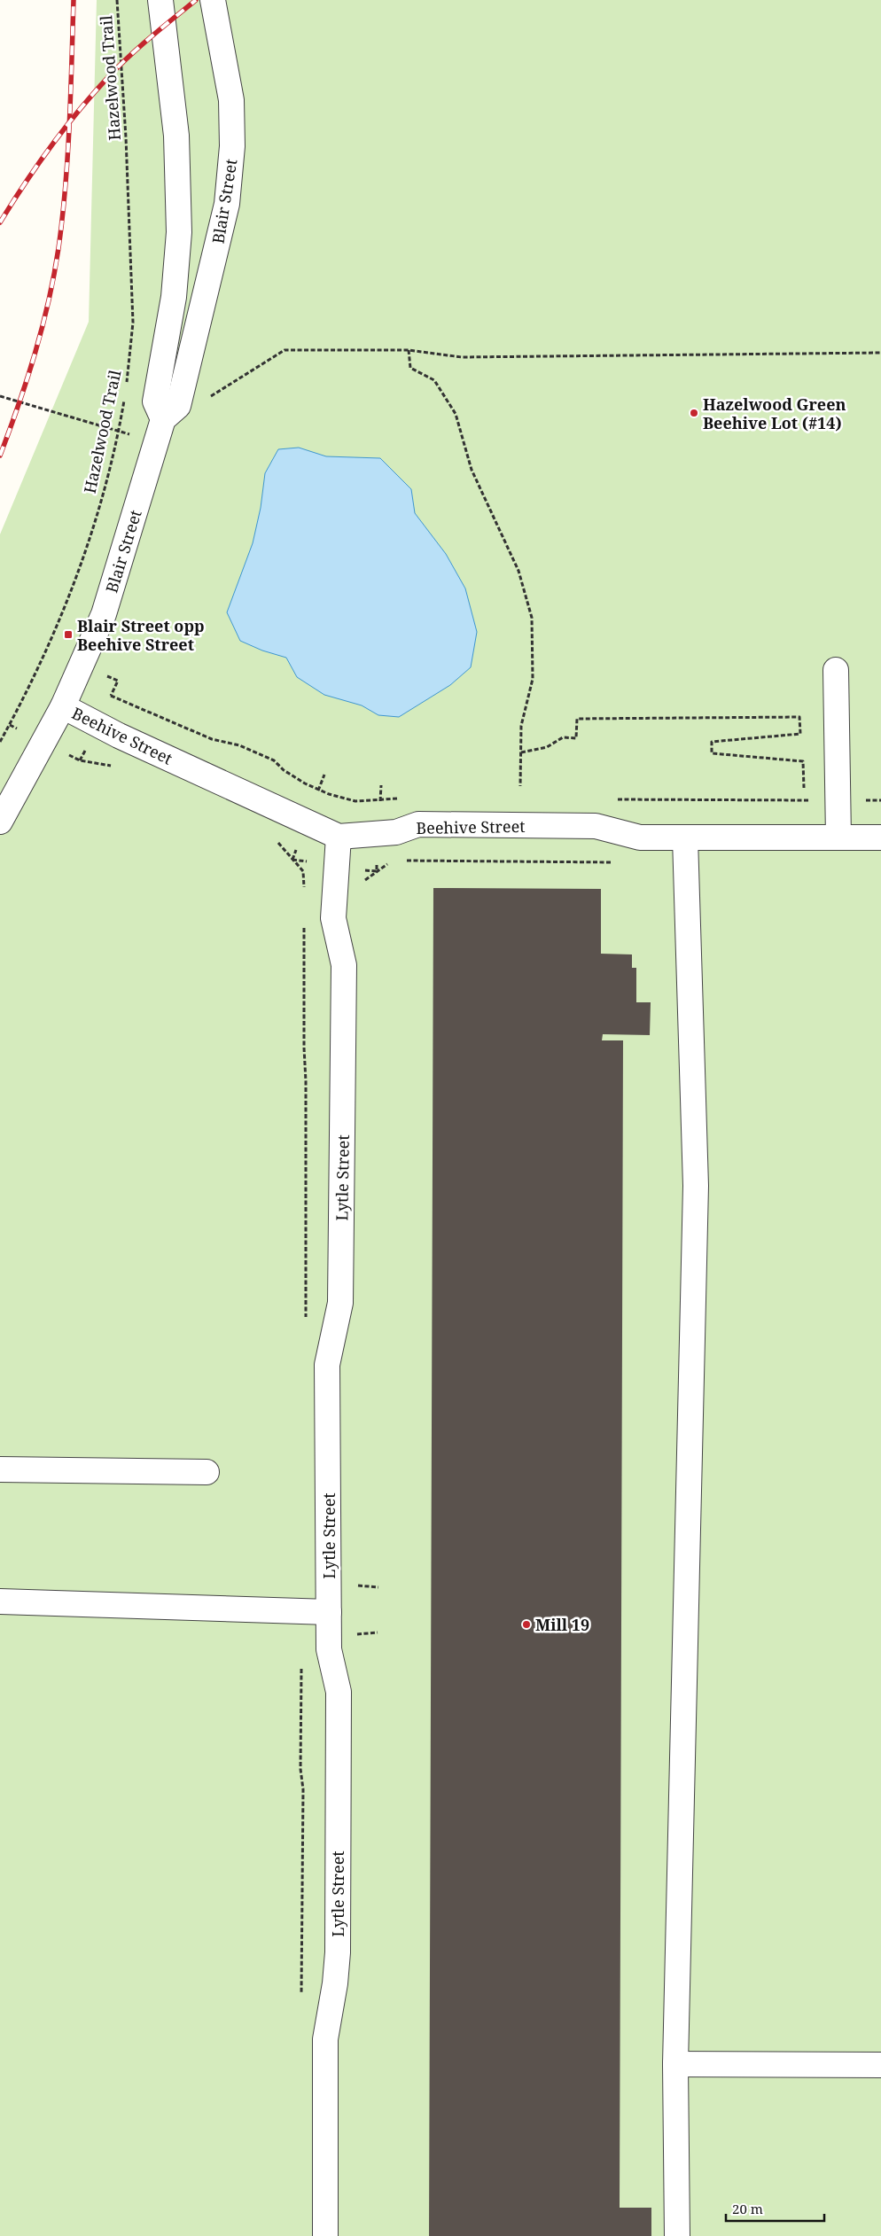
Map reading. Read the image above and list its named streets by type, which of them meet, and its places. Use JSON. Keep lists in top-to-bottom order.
{
  "streets": {
    "street": ["Blair Street", "Beehive Street", "Lytle Street"],
    "path": ["Hazelwood Trail"]
  },
  "crossings": [
    ["Blair Street", "Beehive Street"],
    ["Beehive Street", "Lytle Street"]
  ],
  "places": {
    "other": ["Hazelwood Green Beehive Lot (#14)", "Mill 19"],
    "transit": ["Blair Street opp Beehive Street"]
  },
  "scale_bar": "20 m"
}
